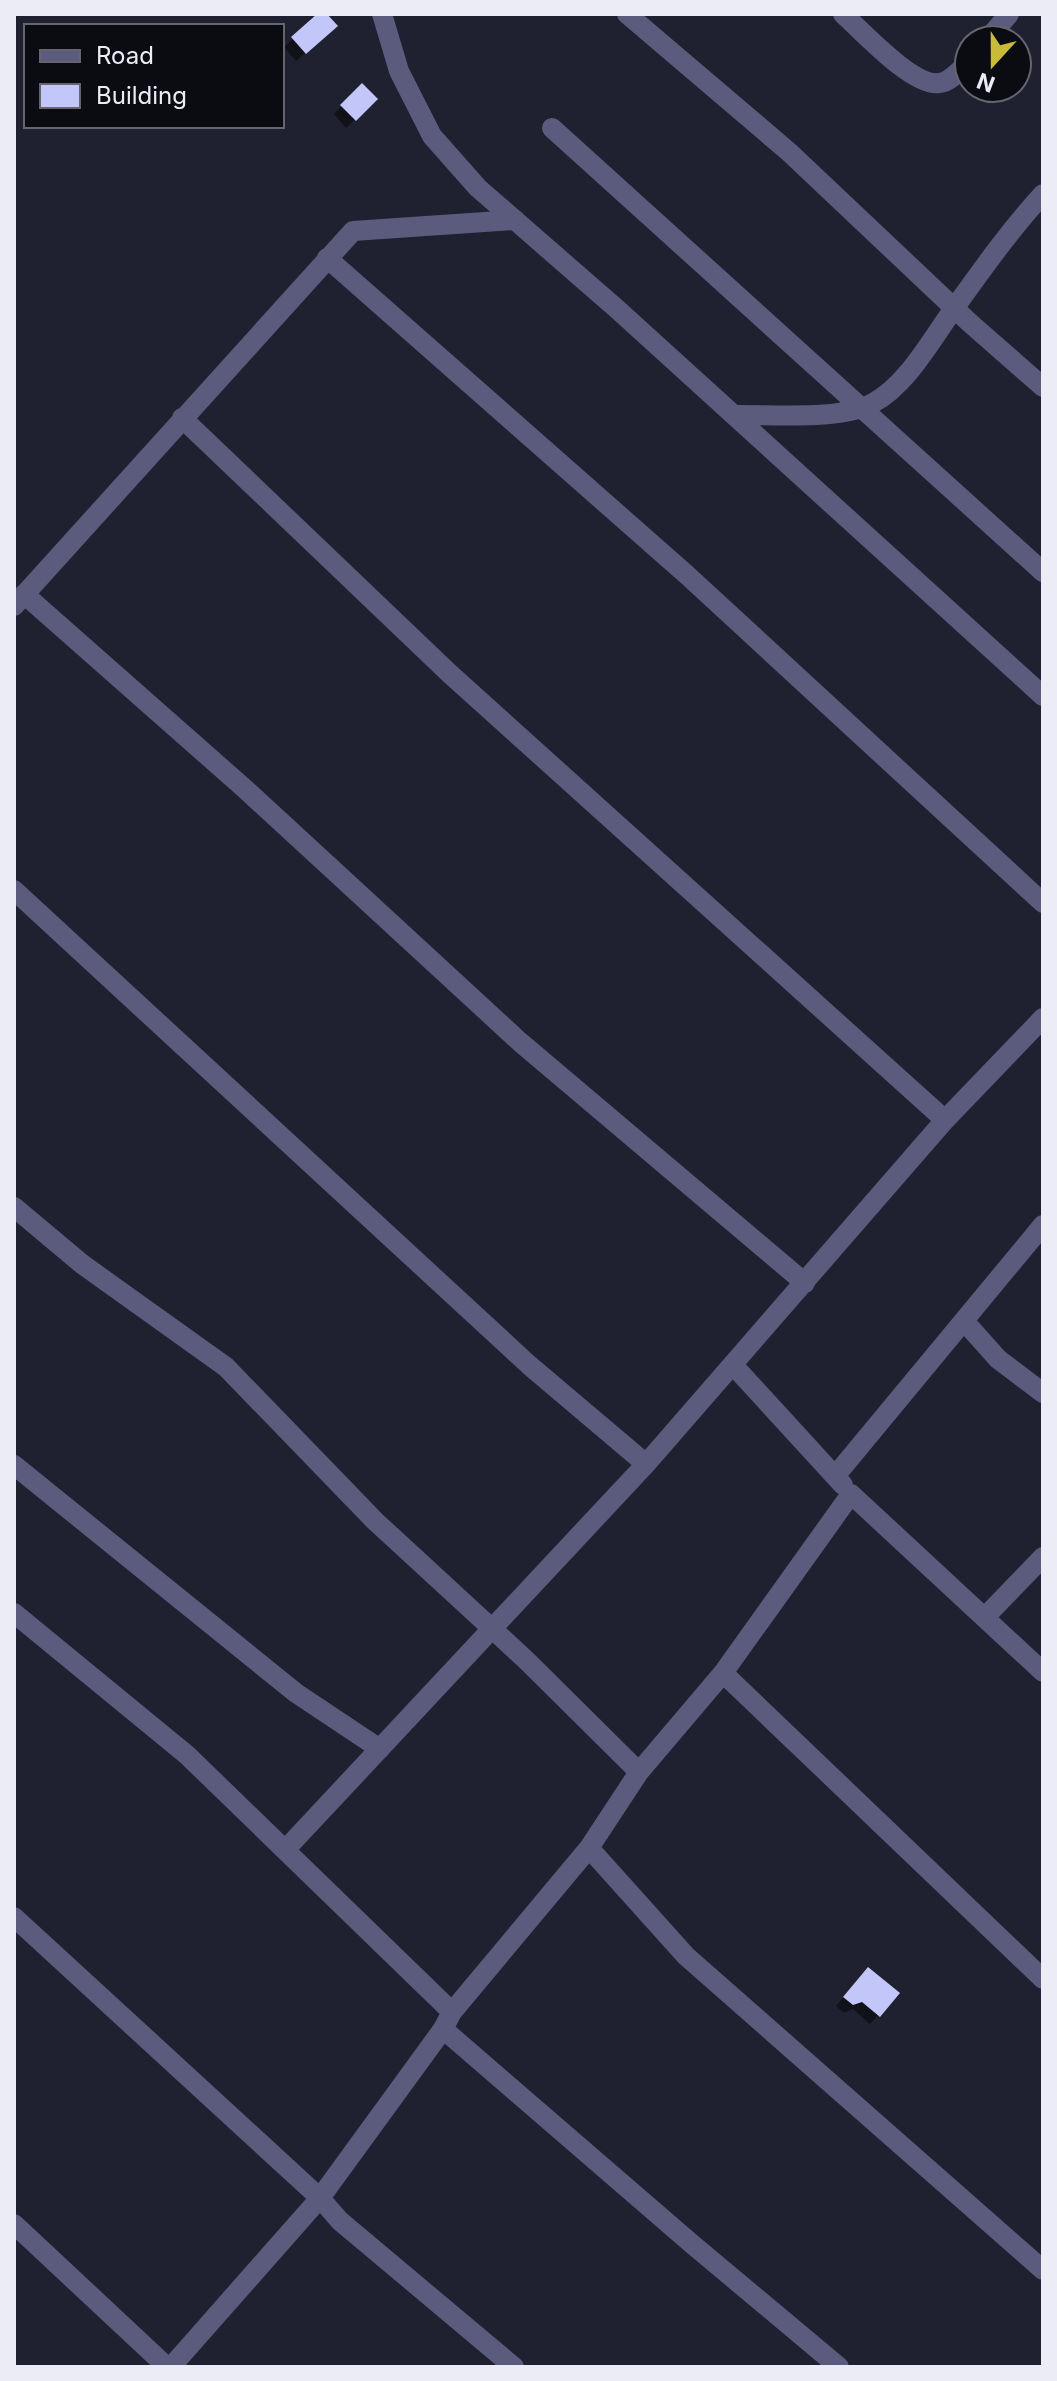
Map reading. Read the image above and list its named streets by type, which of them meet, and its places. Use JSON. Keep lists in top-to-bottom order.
{
  "legend": ["Road", "Building"],
  "north": "bottom"
}
